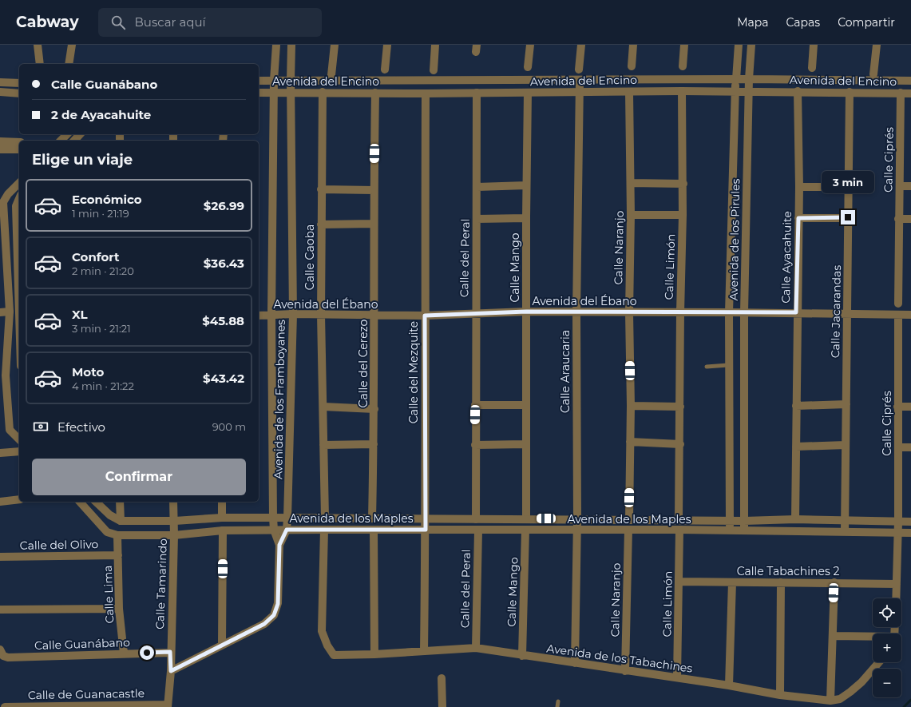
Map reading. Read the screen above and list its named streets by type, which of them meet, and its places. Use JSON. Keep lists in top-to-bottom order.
{
  "streets": {
    "street": [
      "Avenida del Encino",
      "Calle Ciprés",
      "Avenida de los Pirules",
      "Calle Naranjo",
      "Calle Caoba",
      "Calle Ayacahuite",
      "Calle del Peral",
      "Calle Limón",
      "Calle Mango",
      "Avenida del Ébano",
      "Calle Jacarandas",
      "Calle del Cerezo",
      "Calle Araucaria",
      "Calle del Mezquite",
      "Avenida de los Framboyanes",
      "Avenida de los Maples",
      "Calle del Olivo",
      "Calle Tabachines 2",
      "Calle Tamarindo",
      "Calle Lima",
      "Calle Guanábano",
      "Avenida de los Tabachines",
      "Calle de Guanacastle"
    ]
  },
  "crossings": [
    ["Avenida del Encino", "Calle Ciprés"],
    ["Avenida del Encino", "Avenida de los Pirules"],
    ["Avenida del Encino", "Calle Naranjo"],
    ["Avenida del Encino", "Calle Caoba"],
    ["Avenida del Encino", "Calle Ayacahuite"],
    ["Avenida del Encino", "Calle del Peral"],
    ["Avenida del Encino", "Calle Limón"],
    ["Avenida del Encino", "Calle Mango"],
    ["Avenida del Encino", "Calle Jacarandas"],
    ["Avenida del Encino", "Calle del Cerezo"],
    ["Avenida del Encino", "Calle Araucaria"],
    ["Avenida del Encino", "Calle del Mezquite"],
    ["Avenida del Encino", "Avenida de los Framboyanes"],
    ["Calle Ciprés", "Avenida del Ébano"],
    ["Calle Ciprés", "Avenida de los Maples"],
    ["Avenida de los Pirules", "Avenida del Ébano"],
    ["Avenida de los Pirules", "Avenida de los Maples"],
    ["Calle Naranjo", "Avenida del Ébano"],
    ["Calle Naranjo", "Avenida de los Maples"],
    ["Calle Naranjo", "Avenida de los Tabachines"],
    ["Calle Caoba", "Avenida del Ébano"],
    ["Calle Caoba", "Avenida de los Maples"],
    ["Calle Ayacahuite", "Avenida del Ébano"],
    ["Calle Ayacahuite", "Avenida de los Maples"],
    ["Calle del Peral", "Avenida del Ébano"],
    ["Calle del Peral", "Avenida de los Maples"],
    ["Calle del Peral", "Avenida de los Tabachines"],
    ["Calle Limón", "Avenida del Ébano"],
    ["Calle Limón", "Avenida de los Maples"],
    ["Calle Limón", "Calle Tabachines 2"],
    ["Calle Limón", "Avenida de los Tabachines"],
    ["Calle Mango", "Avenida del Ébano"],
    ["Calle Mango", "Avenida de los Maples"],
    ["Calle Mango", "Avenida de los Tabachines"],
    ["Avenida del Ébano", "Calle Jacarandas"],
    ["Avenida del Ébano", "Calle del Cerezo"],
    ["Avenida del Ébano", "Calle Araucaria"],
    ["Avenida del Ébano", "Calle del Mezquite"],
    ["Avenida del Ébano", "Avenida de los Framboyanes"],
    ["Calle Jacarandas", "Avenida de los Maples"],
    ["Calle del Cerezo", "Avenida de los Maples"],
    ["Calle Araucaria", "Avenida de los Maples"],
    ["Calle Araucaria", "Avenida de los Tabachines"],
    ["Calle del Mezquite", "Avenida de los Maples"],
    ["Calle del Mezquite", "Avenida de los Tabachines"],
    ["Avenida de los Framboyanes", "Avenida de los Maples"],
    ["Avenida de los Framboyanes", "Calle Tamarindo"],
    ["Avenida de los Maples", "Calle Tamarindo"],
    ["Avenida de los Maples", "Calle Lima"],
    ["Avenida de los Maples", "Avenida de los Tabachines"],
    ["Calle del Olivo", "Calle Lima"],
    ["Calle Tamarindo", "Calle Guanábano"],
    ["Calle Tamarindo", "Calle de Guanacastle"],
    ["Calle Lima", "Calle Guanábano"]
  ],
  "page": {
    "header": "Cabway",
    "search": "Buscar aquí",
    "nav": ["Mapa", "Capas", "Compartir"],
    "banner": ["Calle Guanábano", "2 de Ayacahuite"],
    "heading": "Elige un viaje",
    "bubble": "3 min",
    "list": [
      {
        "name": "Económico",
        "note": "1 min · 21:19",
        "value": "$26.99"
      },
      {
        "name": "Confort",
        "note": "2 min · 21:20",
        "value": "$36.43"
      },
      {
        "name": "XL",
        "note": "3 min · 21:21",
        "value": "$45.88"
      },
      {
        "name": "Moto",
        "note": "4 min · 21:22",
        "value": "$43.42"
      }
    ],
    "pay": ["Efectivo", "900 m"],
    "buttons": "Confirmar",
    "map_buttons": ["+", "−"]
  }
}
